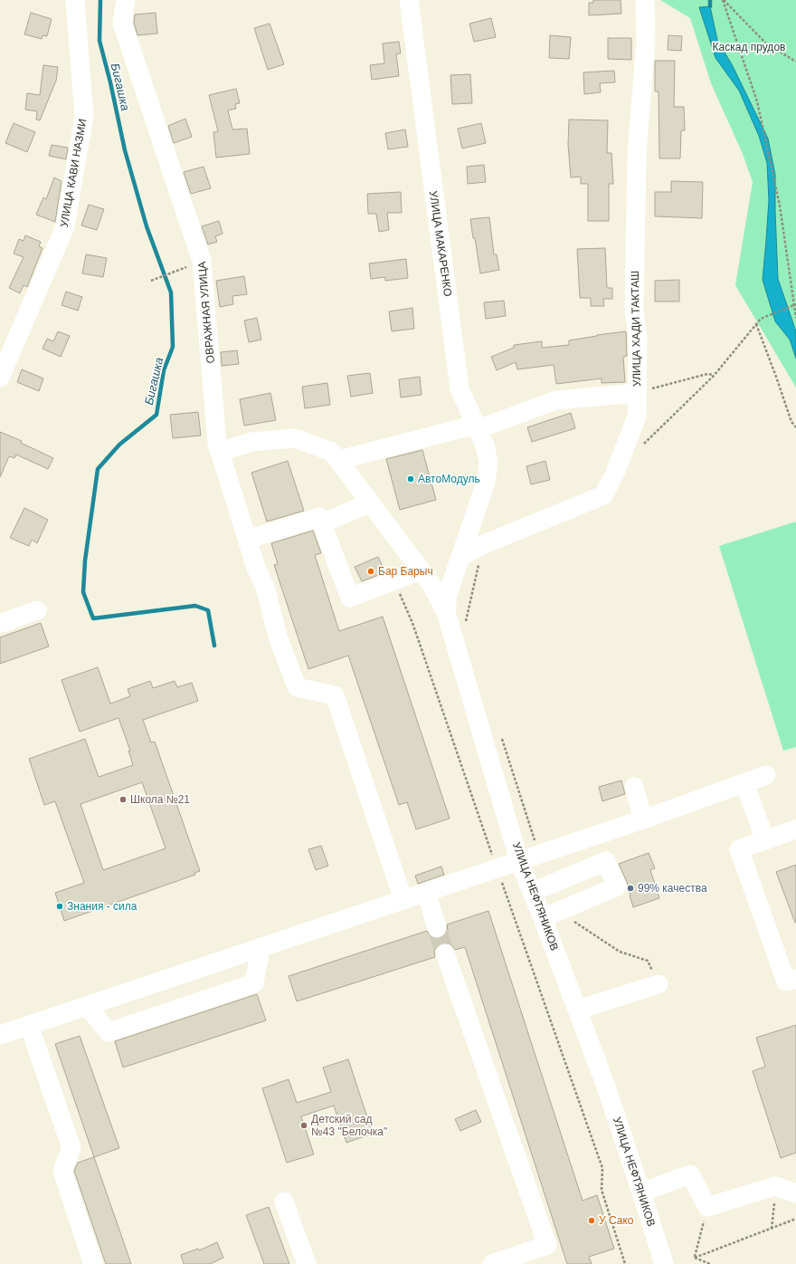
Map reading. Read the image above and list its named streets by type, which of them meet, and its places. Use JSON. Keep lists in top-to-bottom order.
{
  "streets": {
    "street": [
      "УЛИЦА КАВИ НАЗМИ",
      "УЛИЦА МАКАРЕНКО",
      "ОВРАЖНАЯ УЛИЦА",
      "УЛИЦА ХАДИ ТАКТАШ",
      "УЛИЦА НЕФТЯНИКОВ"
    ]
  },
  "crossings": [
    ["УЛИЦА МАКАРЕНКО", "УЛИЦА НЕФТЯНИКОВ"],
    ["УЛИЦА ХАДИ ТАКТАШ", "УЛИЦА НЕФТЯНИКОВ"]
  ],
  "water": ["Бигашка"],
  "parks": ["Каскад прудов"],
  "places": [
    "АвтоМодуль",
    "Бар Барыч",
    "Школа №21",
    "99% качества",
    "Знания - сила",
    "Детский сад №43 \"Белочка\"",
    "У Сако"
  ]
}
